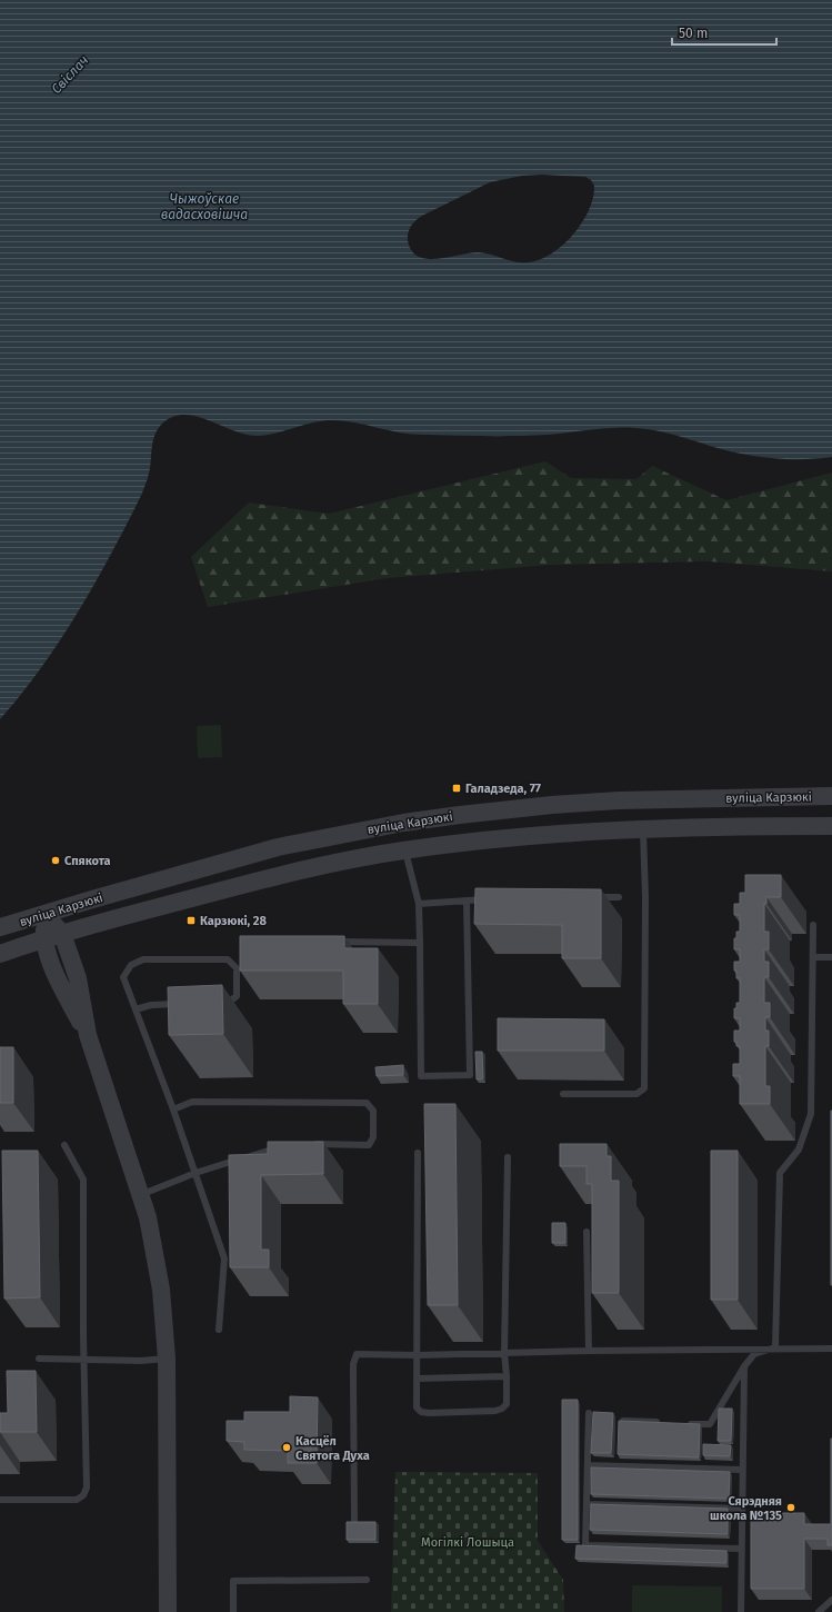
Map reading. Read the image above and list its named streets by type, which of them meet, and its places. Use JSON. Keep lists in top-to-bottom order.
{
  "streets": {
    "street": ["вуліца Карзюкі"]
  },
  "water": ["Свіслач", "Чыжоўскае вадасховішча"],
  "parks": ["Могілкі Лошыца"],
  "places": {
    "transit": ["Галадзеда, 77", "Карзюкі, 28"],
    "other": ["Спякота", "Касцёл Святога Духа", "Сярэдняя школа №135"]
  },
  "scale_bar": "50 m"
}
